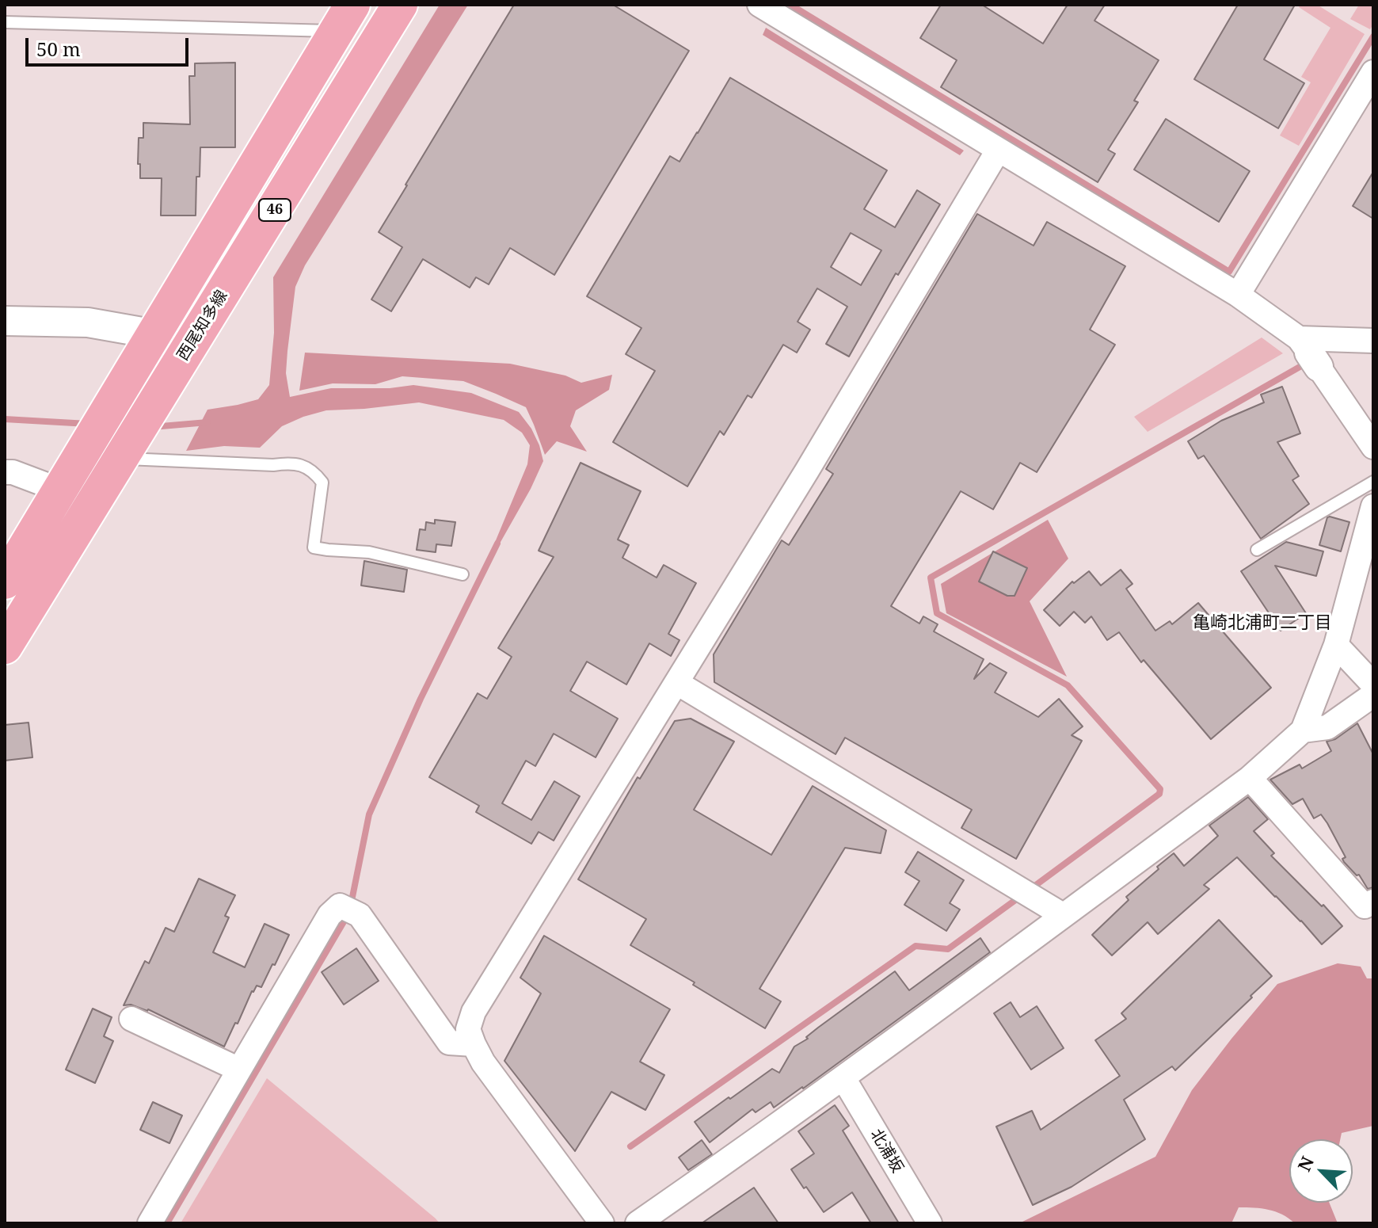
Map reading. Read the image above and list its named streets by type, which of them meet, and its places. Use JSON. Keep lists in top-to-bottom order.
{
  "streets": {
    "main road": ["46", "西尾知多線"],
    "street": ["北浦坂"]
  },
  "districts": ["亀崎北浦町二丁目"],
  "scale_bar": "50 m",
  "north": "top left"
}
